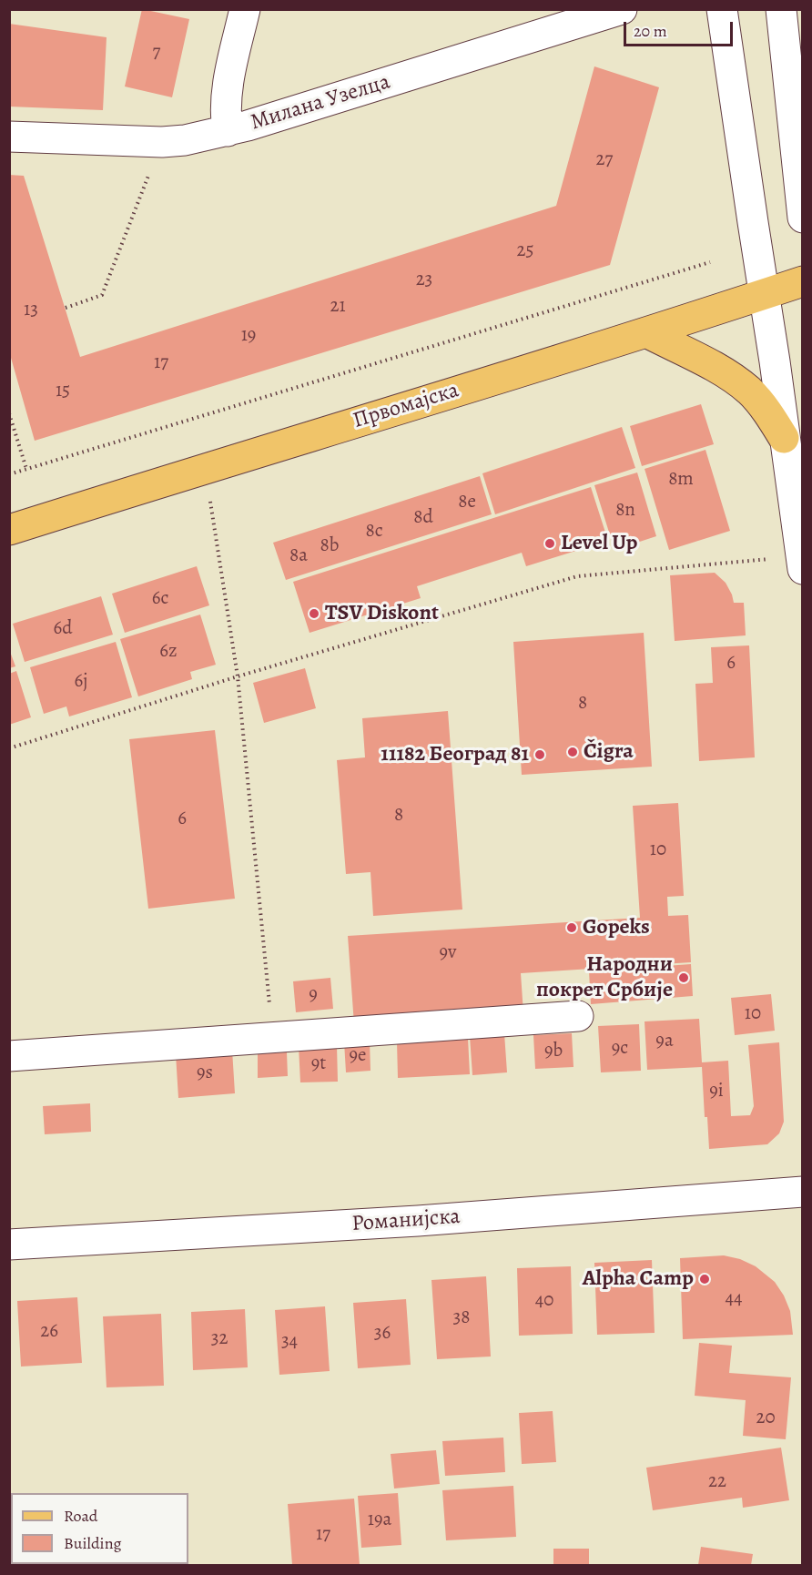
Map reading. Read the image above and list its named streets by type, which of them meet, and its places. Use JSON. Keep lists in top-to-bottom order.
{
  "streets": {
    "main road": ["Првомајска"],
    "street": ["Милана Узелца", "Романијска"]
  },
  "places": [
    "Level Up",
    "TSV Diskont",
    "Čigra",
    "11182 Београд 81",
    "Gopeks",
    "Народни покрет Србије",
    "Alpha Camp"
  ],
  "house_numbers": [
    "7",
    "27",
    "25",
    "23",
    "21",
    "13",
    "19",
    "17",
    "15",
    "8m",
    "8e",
    "8n",
    "8d",
    "8c",
    "8b",
    "8a",
    "6c",
    "6d",
    "6z",
    "6",
    "6j",
    "8",
    "8",
    "6",
    "10",
    "9v",
    "9",
    "10",
    "9a",
    "9c",
    "9b",
    "9e",
    "9t",
    "9s",
    "9i",
    "44",
    "40",
    "38",
    "26",
    "36",
    "32",
    "34",
    "20",
    "22",
    "19a",
    "17"
  ],
  "legend": ["Road", "Building"],
  "scale_bar": "20 m"
}
